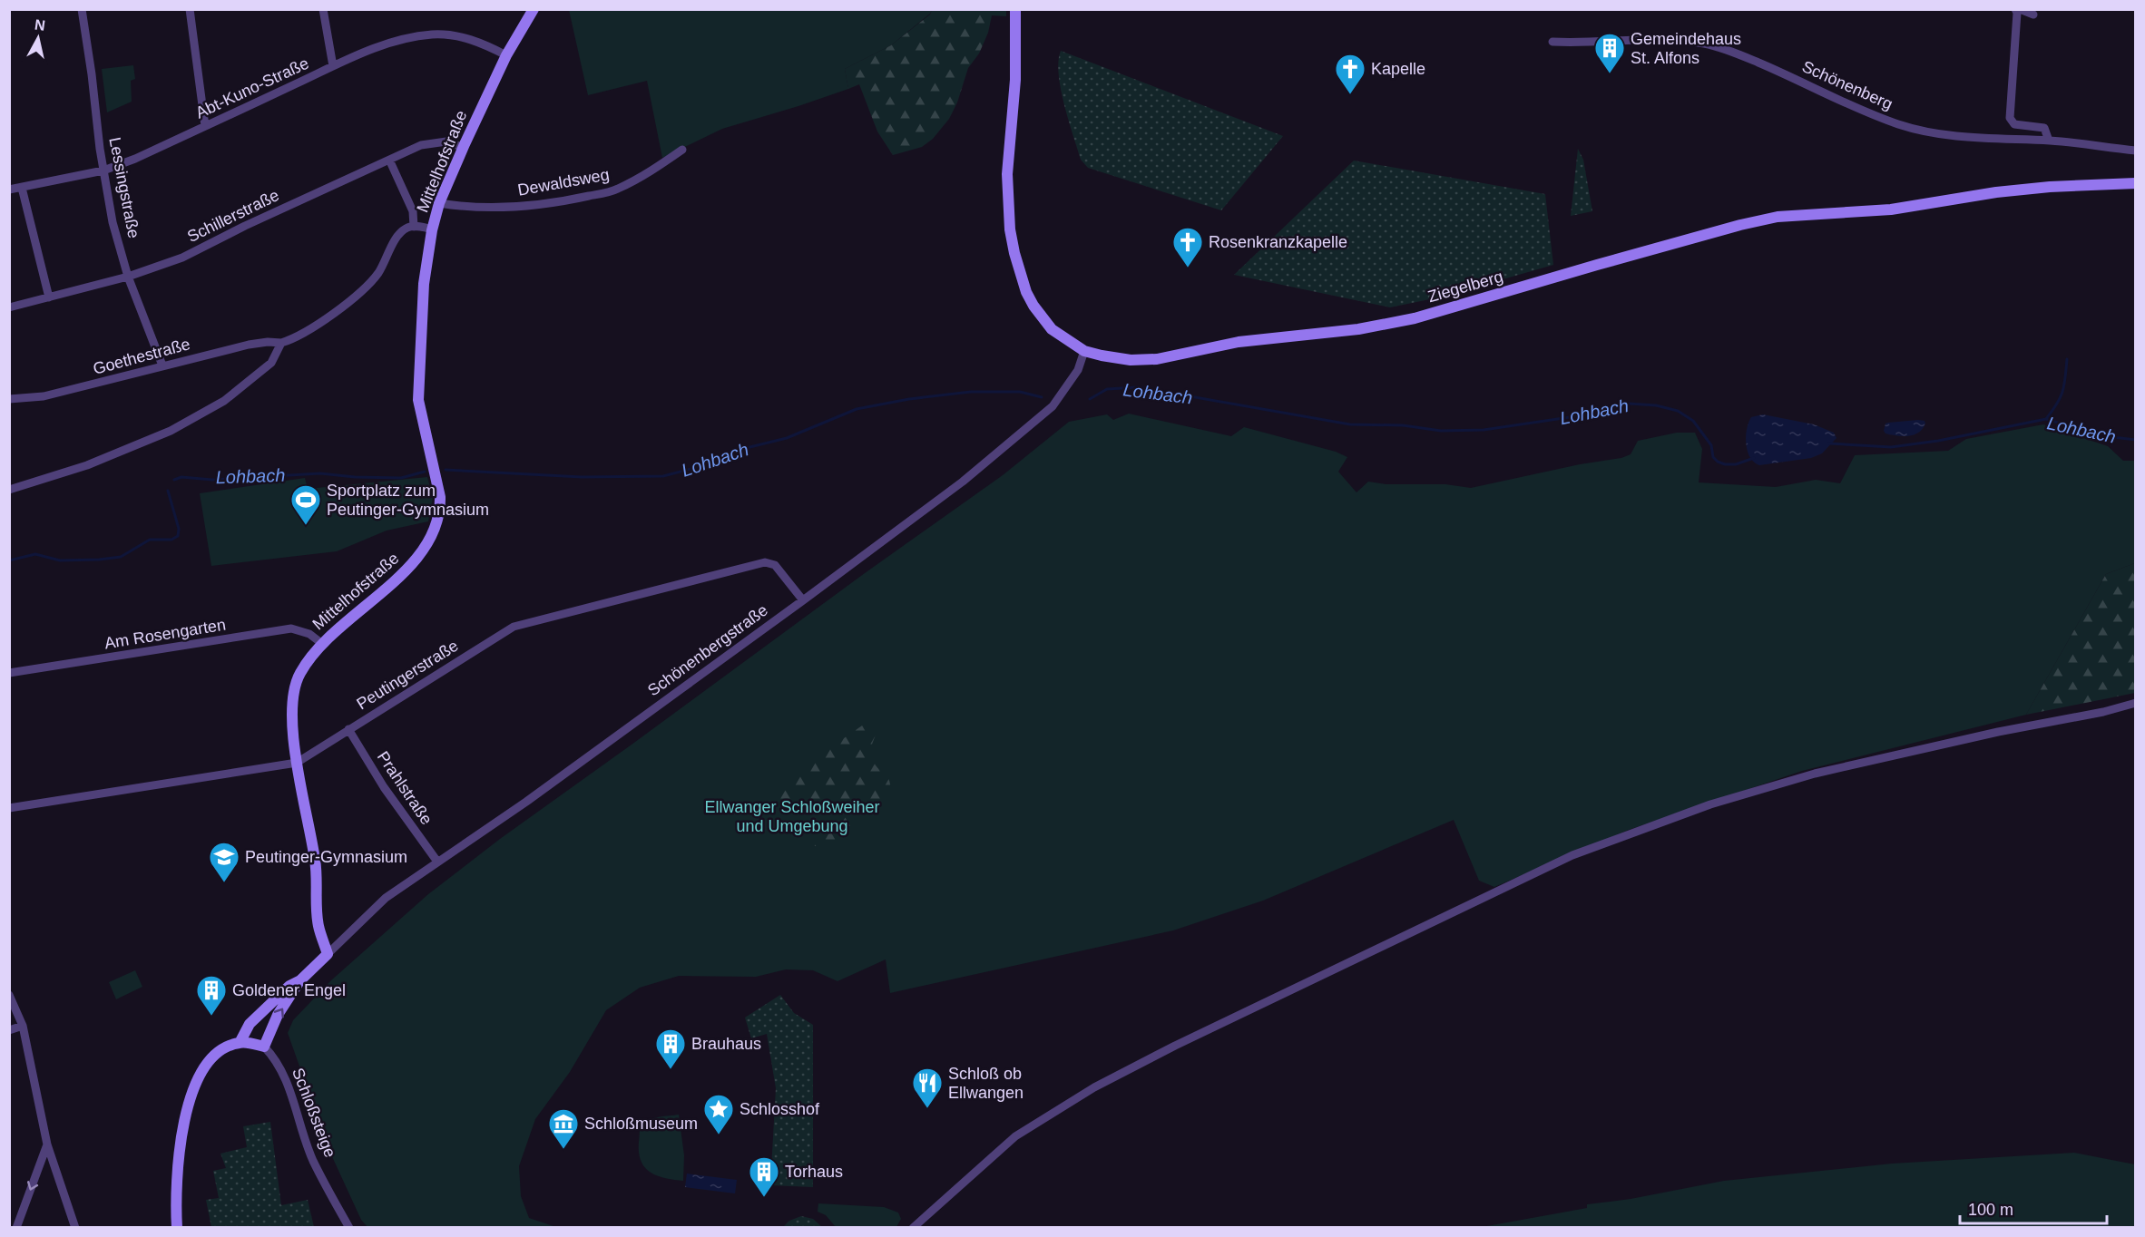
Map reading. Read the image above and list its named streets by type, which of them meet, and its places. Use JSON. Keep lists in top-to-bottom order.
{
  "streets": {
    "street": [
      "Schönenberg",
      "Abt-Kuno-Straße",
      "Mittelhofstraße",
      "Dewaldsweg",
      "Lessingstraße",
      "Schillerstraße",
      "Ziegelberg",
      "Goethestraße",
      "Am Rosengarten",
      "Schönenbergstraße",
      "Peutingerstraße",
      "Prahlstraße",
      "Schloßsteige"
    ]
  },
  "crossings": [
    ["Abt-Kuno-Straße", "Mittelhofstraße"],
    ["Abt-Kuno-Straße", "Lessingstraße"],
    ["Mittelhofstraße", "Dewaldsweg"],
    ["Mittelhofstraße", "Schillerstraße"],
    ["Mittelhofstraße", "Am Rosengarten"],
    ["Mittelhofstraße", "Schönenbergstraße"],
    ["Mittelhofstraße", "Peutingerstraße"],
    ["Lessingstraße", "Schillerstraße"],
    ["Lessingstraße", "Goethestraße"],
    ["Ziegelberg", "Schönenbergstraße"],
    ["Schönenbergstraße", "Peutingerstraße"],
    ["Schönenbergstraße", "Prahlstraße"],
    ["Peutingerstraße", "Prahlstraße"]
  ],
  "water": ["Lohbach"],
  "parks": ["Ellwanger Schloßweiher und Umgebung"],
  "places": {
    "building": [
      "Gemeindehaus St. Alfons",
      "Goldener Engel",
      "Brauhaus",
      "Torhaus"
    ],
    "church": ["Kapelle", "Rosenkranzkapelle"],
    "sports": ["Sportplatz zum Peutinger-Gymnasium"],
    "school or university": ["Peutinger-Gymnasium"],
    "restaurant": ["Schloß ob Ellwangen"],
    "place": ["Schlosshof"],
    "museum": ["Schloßmuseum"]
  },
  "scale_bar": "100 m",
  "north": "top"
}
